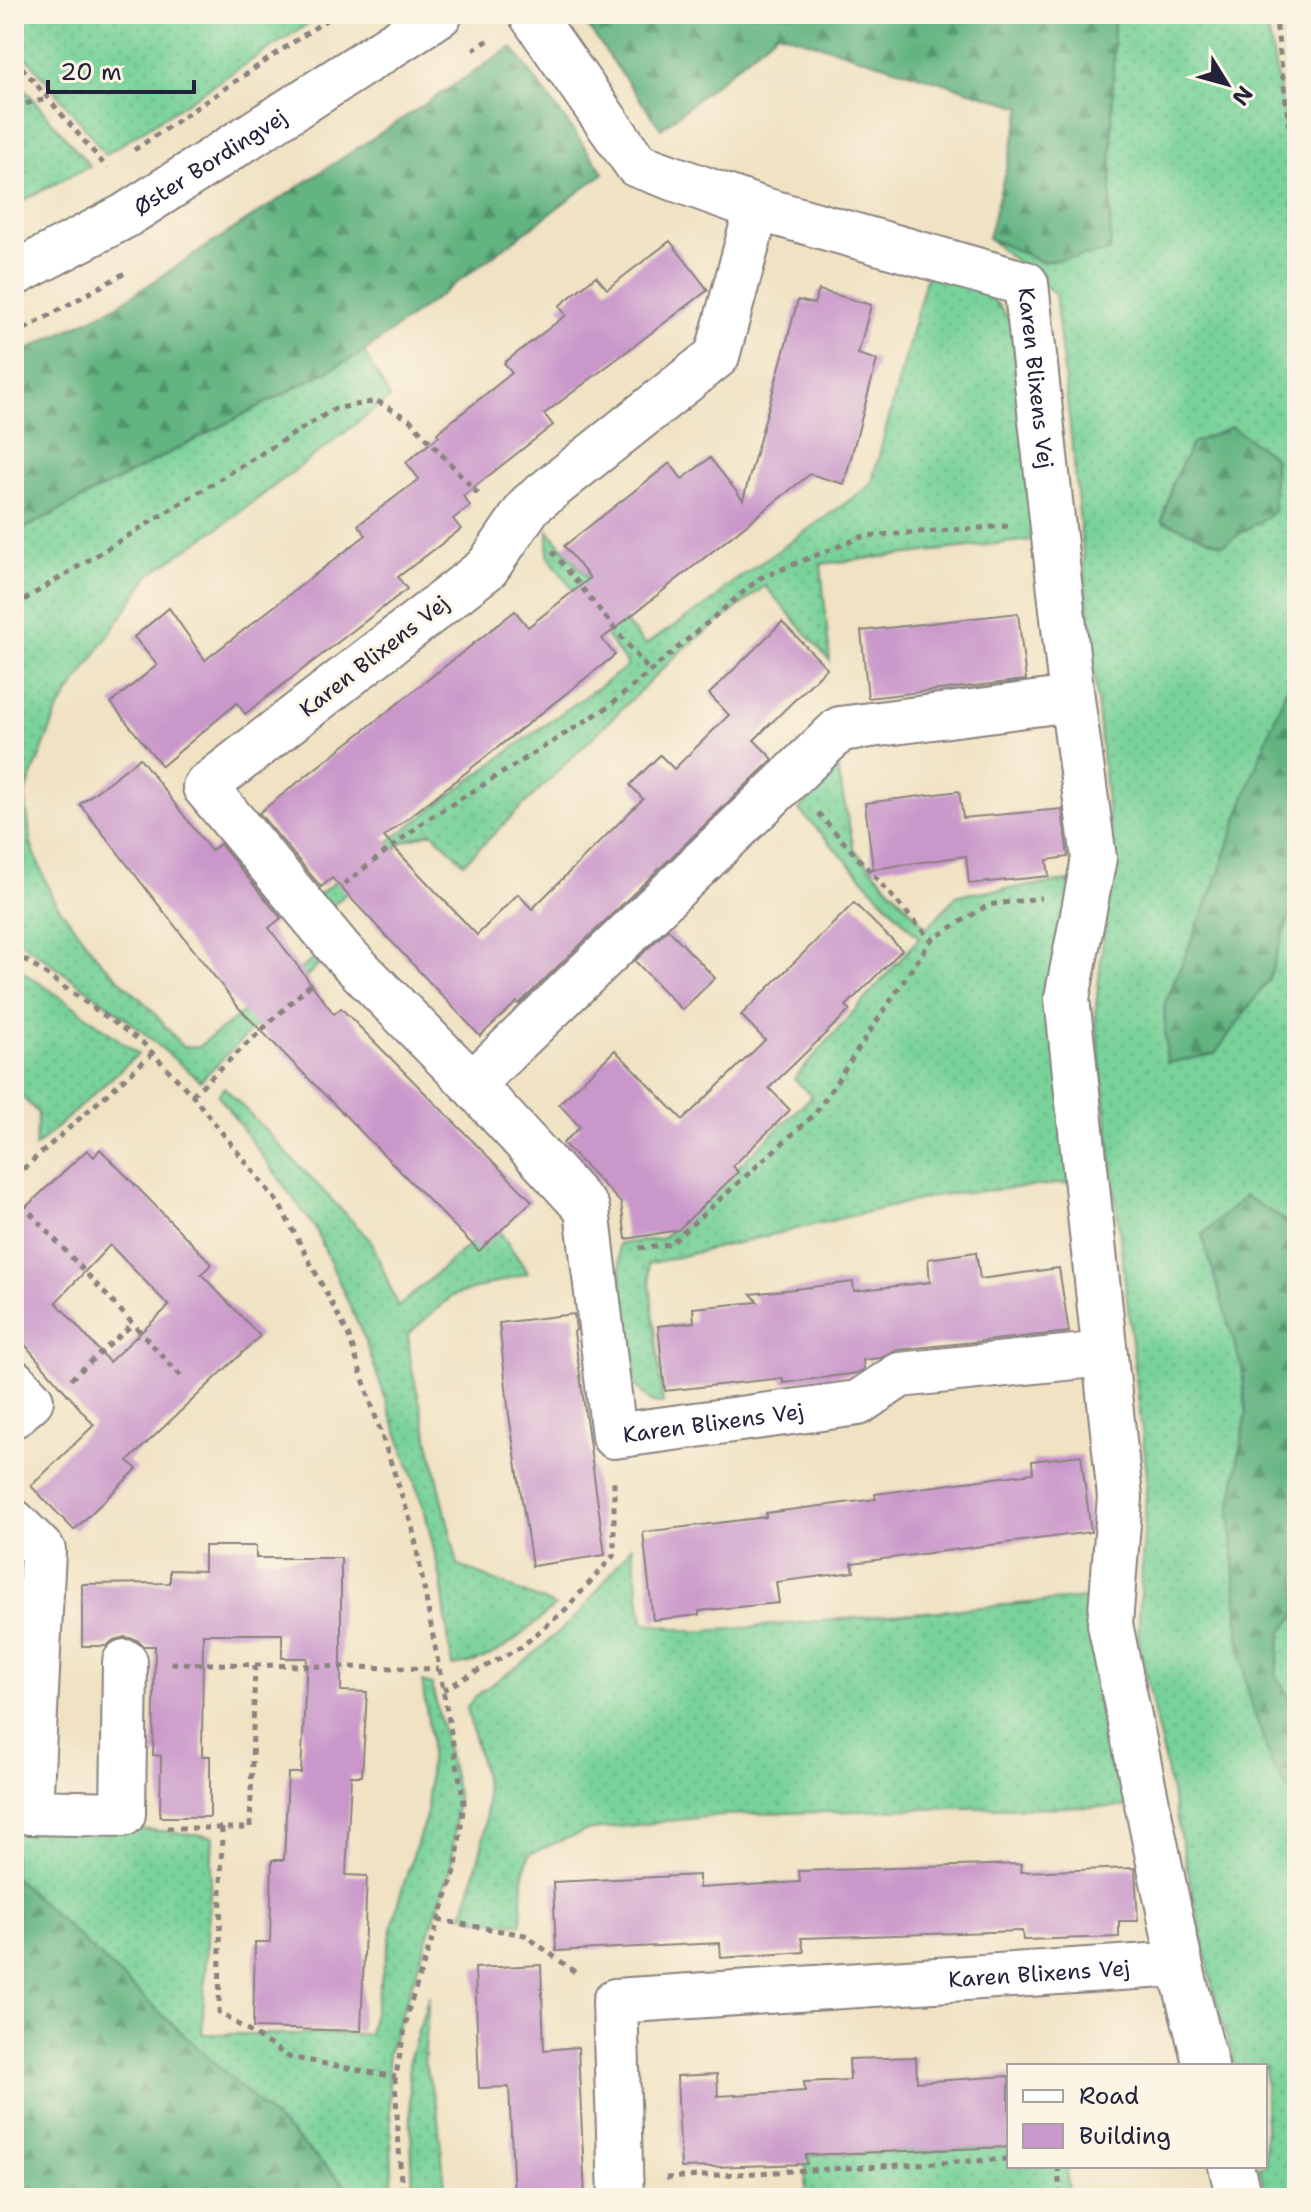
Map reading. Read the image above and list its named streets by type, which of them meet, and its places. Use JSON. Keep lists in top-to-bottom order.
{
  "streets": {
    "street": ["Øster Bordingvej", "Karen Blixens Vej"]
  },
  "legend": ["Road", "Building"],
  "scale_bar": "20 m",
  "north": "bottom right"
}
